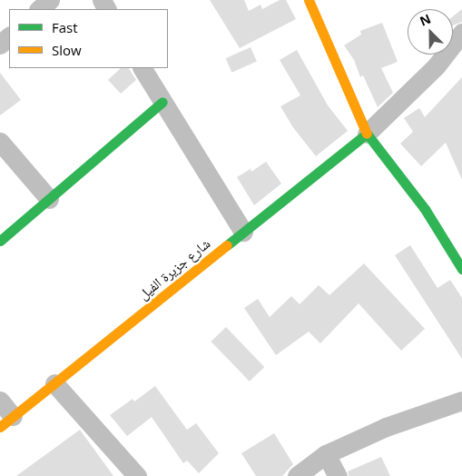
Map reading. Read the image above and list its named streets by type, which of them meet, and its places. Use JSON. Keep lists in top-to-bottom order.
{
  "streets": {
    "street": ["شارع جزيرة الفيل"]
  },
  "legend": ["Fast", "Slow"],
  "north": "top left"
}
